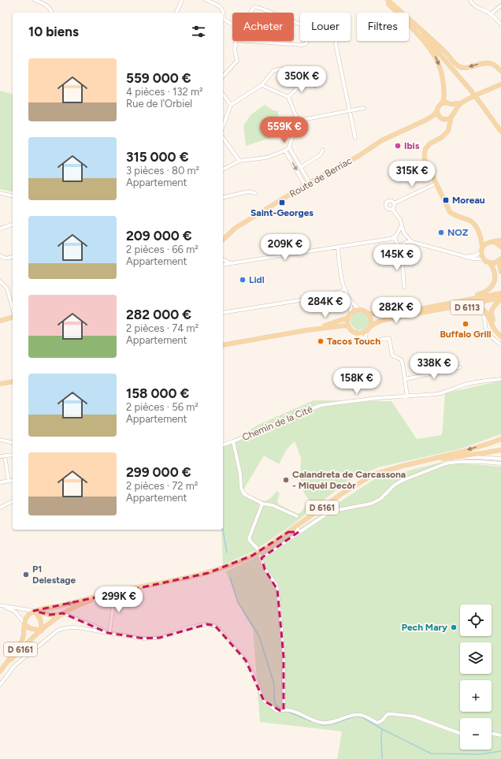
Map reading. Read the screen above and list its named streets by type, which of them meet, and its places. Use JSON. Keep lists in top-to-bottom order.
{
  "streets": {
    "main road": ["Route de Berriac", "D 6113", "D 6161"],
    "street": ["Chemin de la Cité"]
  },
  "places": {
    "other": [
      "Ibis",
      "NOZ",
      "Lidl",
      "Buffalo Grill",
      "Tacos Touch",
      "Calandreta de Carcassona - Miquèl Decòr",
      "P1 Delestage",
      "Pech Mary"
    ],
    "transit": ["Moreau", "Saint-Georges"]
  },
  "page": {
    "chip": ["Acheter", "Louer", "Filtres"],
    "heading": "10 biens",
    "list": [
      {
        "name": "559 000 €",
        "note": "4 pièces · 132 m² · Rue de l'Orbiel"
      },
      {
        "name": "315 000 €",
        "note": "3 pièces · 80 m² · Appartement"
      },
      {
        "name": "209 000 €",
        "note": "2 pièces · 66 m² · Appartement"
      },
      {
        "name": "282 000 €",
        "note": "2 pièces · 74 m² · Appartement"
      },
      {
        "name": "158 000 €",
        "note": "2 pièces · 56 m² · Appartement"
      },
      {
        "name": "299 000 €",
        "note": "2 pièces · 72 m² · Appartement"
      }
    ],
    "price": [
      "350K €",
      "559K €",
      "315K €",
      "209K €",
      "145K €",
      "284K €",
      "282K €",
      "338K €",
      "158K €",
      "299K €"
    ],
    "map_buttons": ["+", "−"]
  }
}
